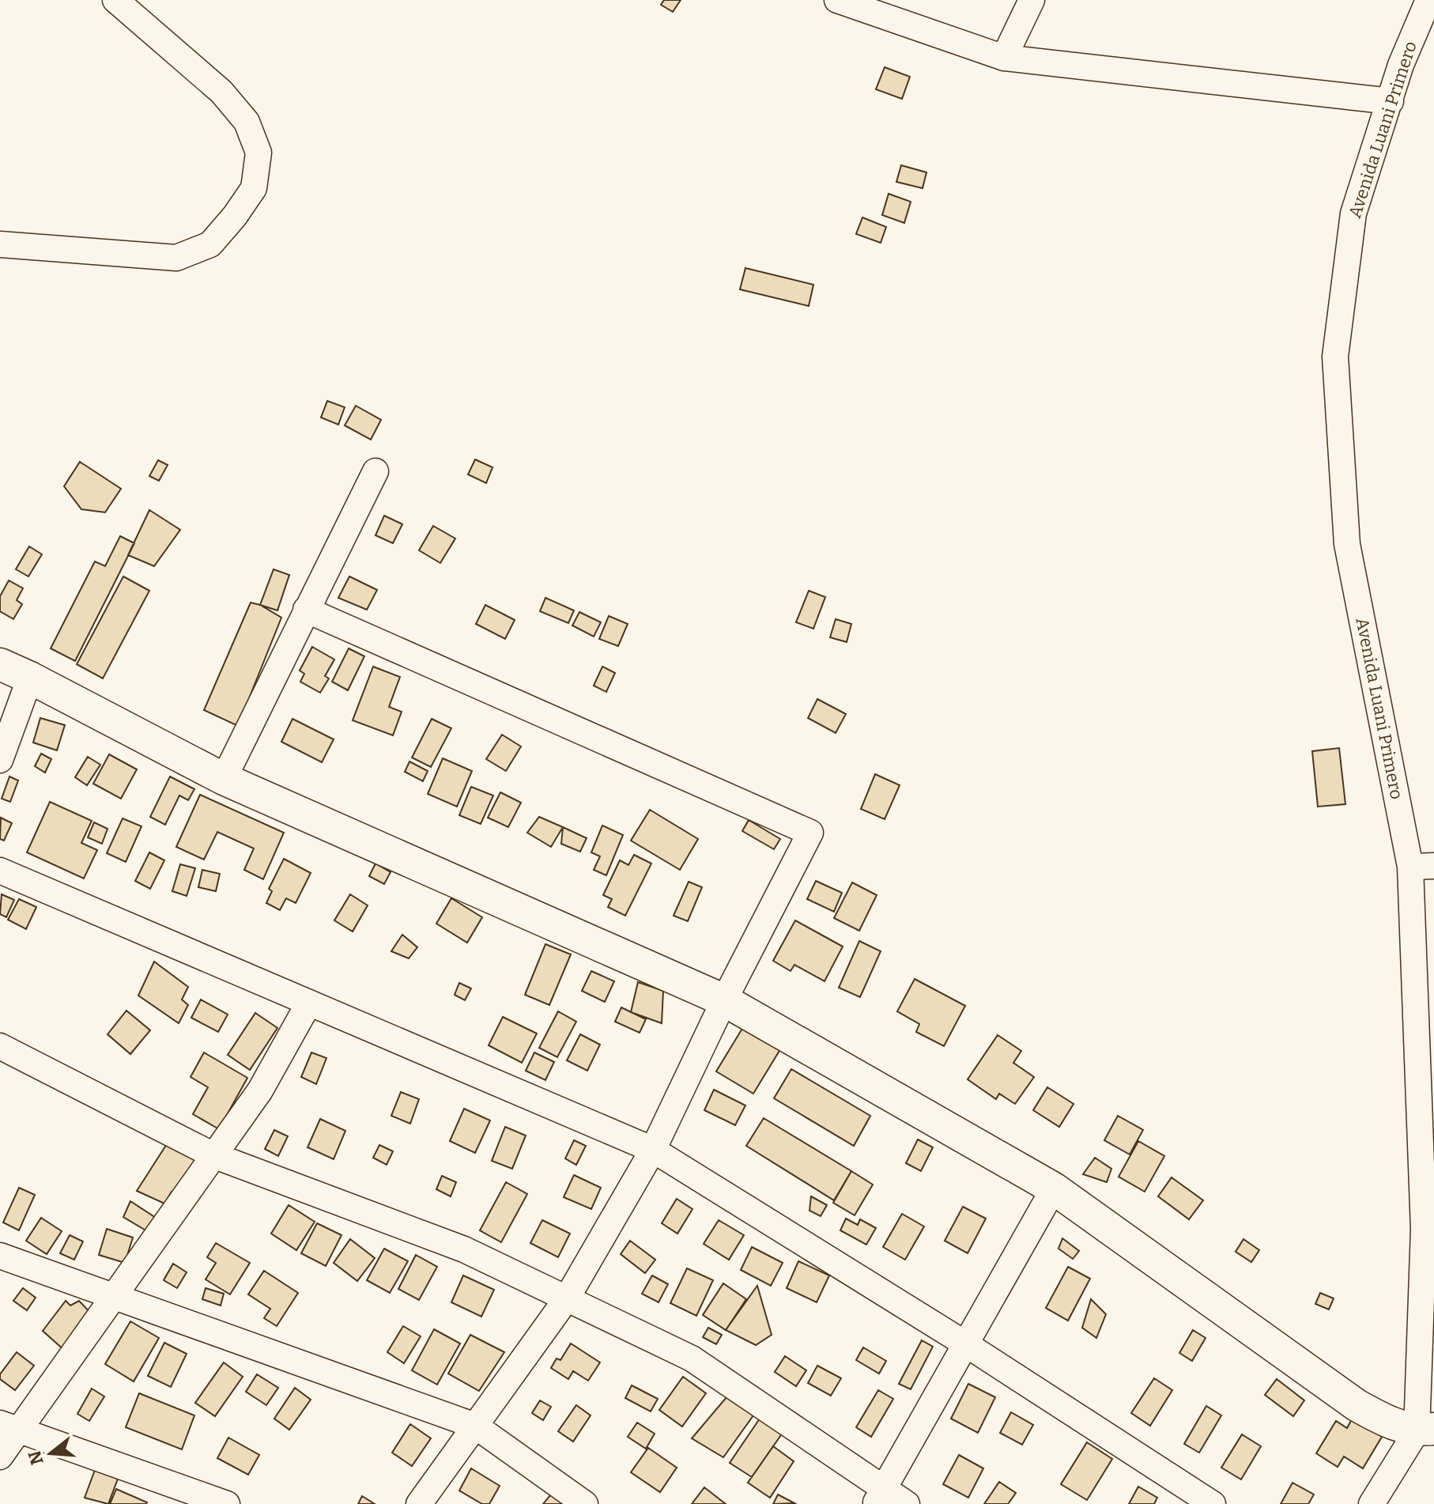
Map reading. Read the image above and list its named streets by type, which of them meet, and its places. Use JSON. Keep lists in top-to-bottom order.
{
  "streets": {
    "street": ["Avenida Luani Primero"]
  },
  "north": "left"
}
